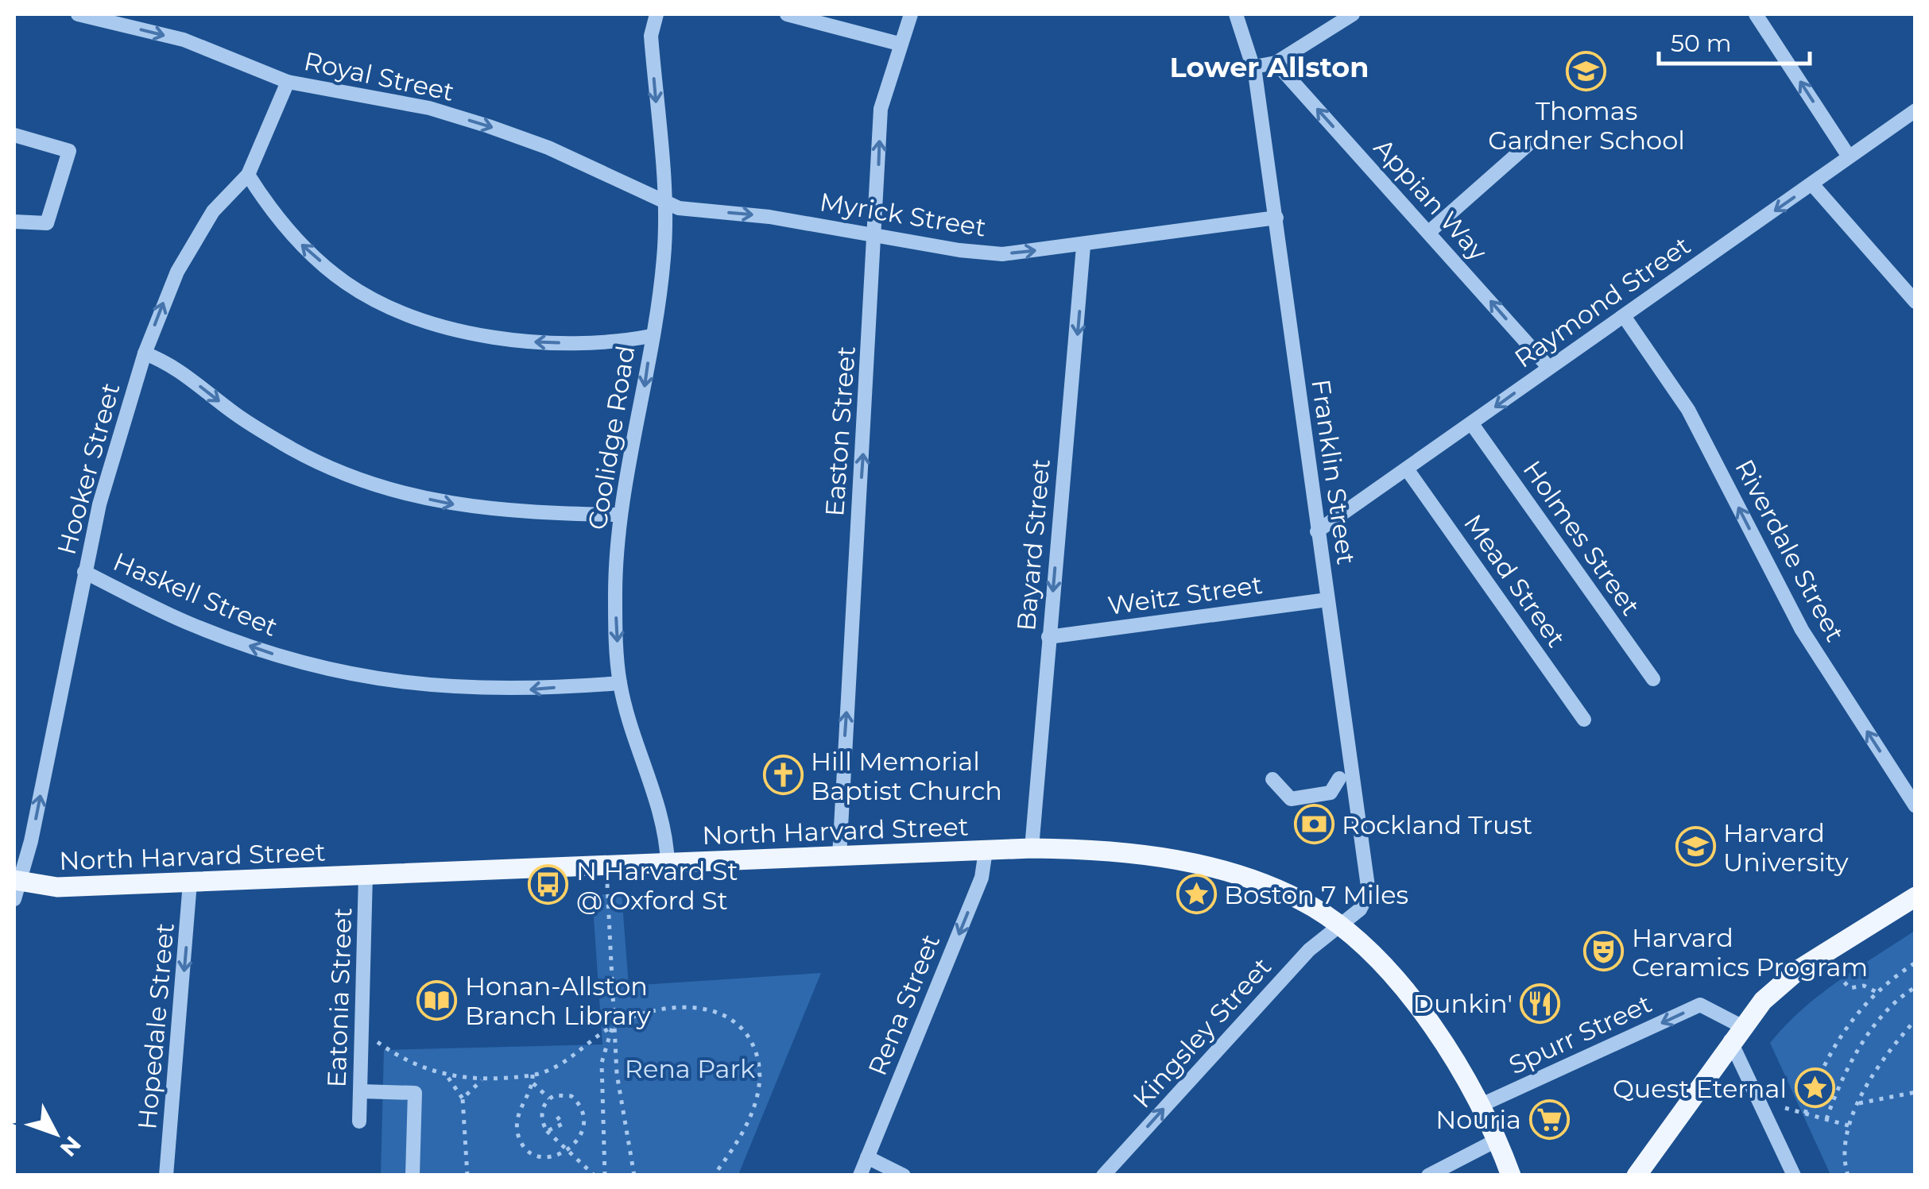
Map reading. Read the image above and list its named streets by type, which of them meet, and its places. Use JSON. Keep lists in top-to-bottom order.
{
  "streets": {
    "main road": ["North Harvard Street"],
    "street": [
      "Royal Street",
      "Appian Way",
      "Myrick Street",
      "Raymond Street",
      "Easton Street",
      "Coolidge Road",
      "Hooker Street",
      "Franklin Street",
      "Holmes Street",
      "Bayard Street",
      "Riverdale Street",
      "Mead Street",
      "Haskell Street",
      "Weitz Street",
      "Eatonia Street",
      "Rena Street",
      "Hopedale Street",
      "Kingsley Street",
      "Spurr Street"
    ]
  },
  "crossings": [
    ["Royal Street", "Myrick Street"],
    ["Royal Street", "Coolidge Road"],
    ["Royal Street", "Hooker Street"],
    ["Appian Way", "Raymond Street"],
    ["Myrick Street", "Easton Street"],
    ["Myrick Street", "Coolidge Road"],
    ["Myrick Street", "Franklin Street"],
    ["Myrick Street", "Bayard Street"],
    ["Raymond Street", "Franklin Street"],
    ["Raymond Street", "Holmes Street"],
    ["Raymond Street", "Riverdale Street"],
    ["Raymond Street", "Mead Street"],
    ["Easton Street", "North Harvard Street"],
    ["Coolidge Road", "Haskell Street"],
    ["Coolidge Road", "North Harvard Street"],
    ["Hooker Street", "Haskell Street"],
    ["Hooker Street", "North Harvard Street"],
    ["Franklin Street", "Weitz Street"],
    ["Franklin Street", "North Harvard Street"],
    ["Franklin Street", "Kingsley Street"],
    ["Bayard Street", "Weitz Street"],
    ["Bayard Street", "North Harvard Street"],
    ["North Harvard Street", "Eatonia Street"],
    ["North Harvard Street", "Rena Street"],
    ["North Harvard Street", "Hopedale Street"],
    ["North Harvard Street", "Kingsley Street"],
    ["North Harvard Street", "Spurr Street"]
  ],
  "one_way": [
    "Royal Street",
    "Appian Way",
    "Myrick Street",
    "Raymond Street",
    "Easton Street",
    "Coolidge Road",
    "Hooker Street",
    "Bayard Street",
    "Riverdale Street",
    "Haskell Street",
    "Rena Street",
    "Hopedale Street",
    "Kingsley Street",
    "Spurr Street"
  ],
  "districts": ["Lower Allston"],
  "parks": ["Rena Park"],
  "places": {
    "school or university": ["Thomas Gardner School", "Harvard University"],
    "church": ["Hill Memorial Baptist Church"],
    "bank": ["Rockland Trust"],
    "bus stop": ["N Harvard St @ Oxford St"],
    "place": ["Boston 7 Miles", "Quest Eternal"],
    "theatre": ["Harvard Ceramics Program"],
    "library": ["Honan-Allston Branch Library"],
    "restaurant": ["Dunkin'"],
    "supermarket": ["Nouria"]
  },
  "scale_bar": "50 m",
  "north": "bottom right"
}
